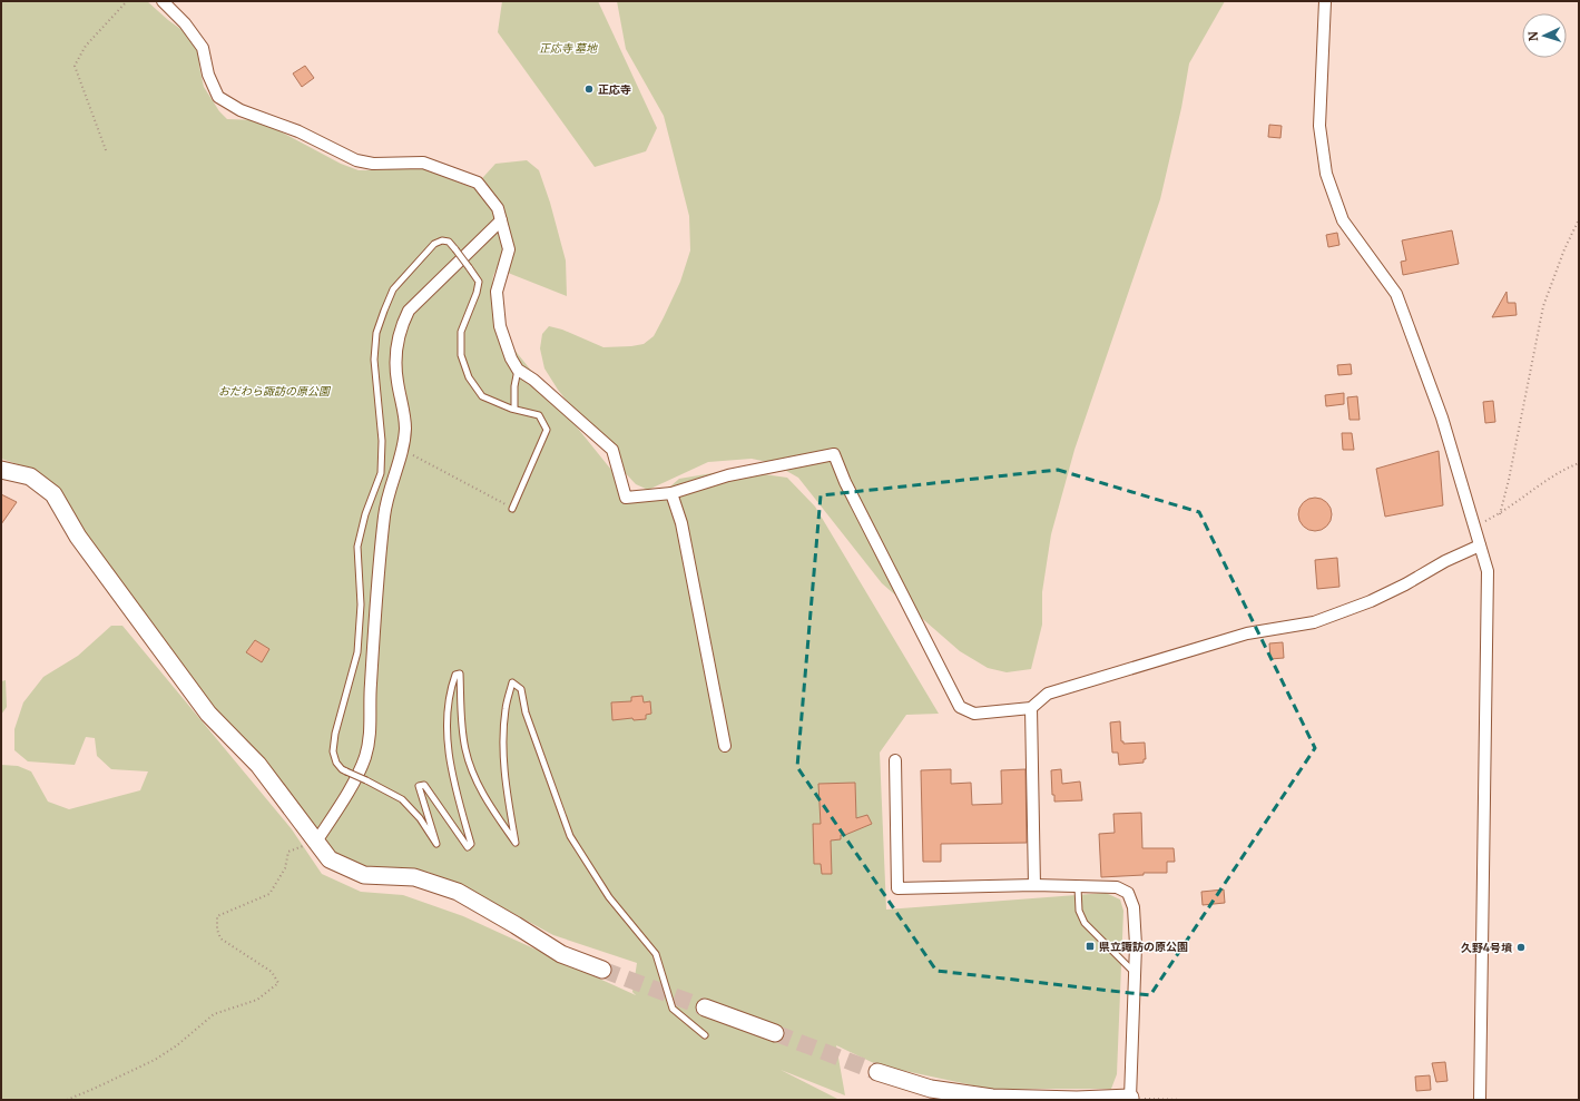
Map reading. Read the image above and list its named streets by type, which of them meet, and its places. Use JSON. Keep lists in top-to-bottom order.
{
  "parks": ["正応寺 墓地", "おだわら諏訪の原公園"],
  "places": {
    "other": ["正応寺", "久野4号墳"],
    "transit": ["県立諏訪の原公園"]
  },
  "north": "left"
}
